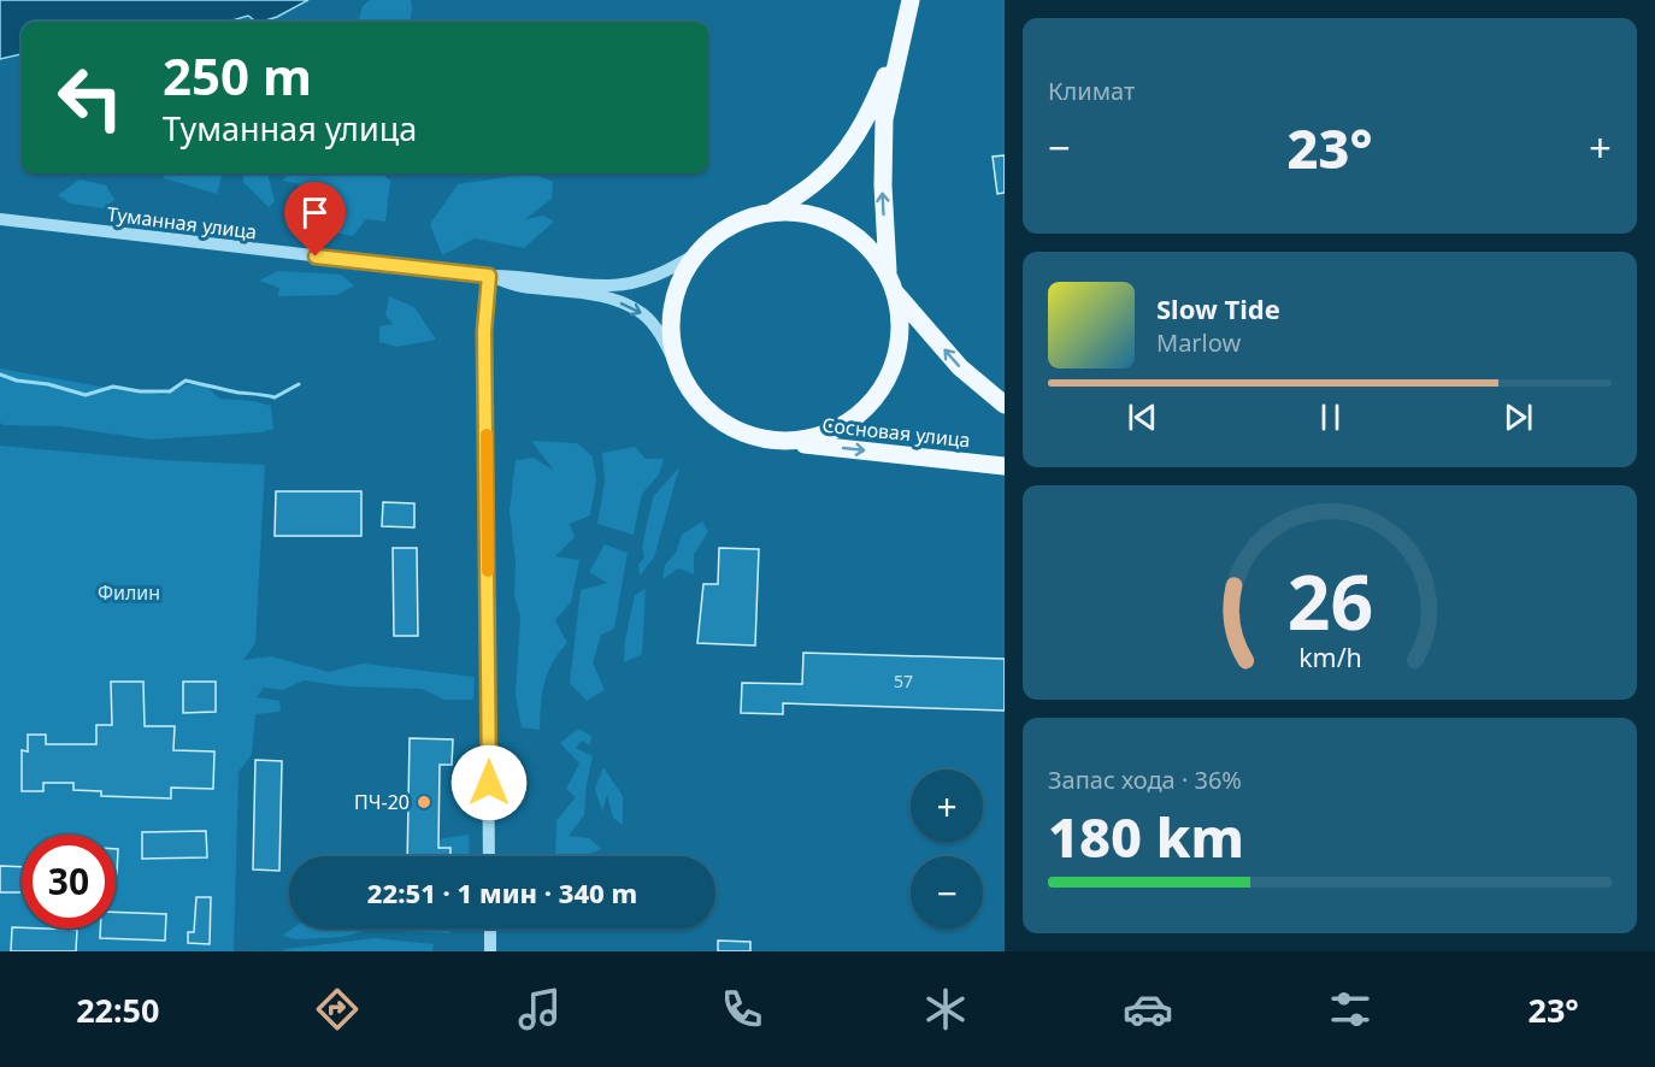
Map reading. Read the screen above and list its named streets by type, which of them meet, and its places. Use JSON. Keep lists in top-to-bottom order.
{
  "streets": {
    "main road": ["Сосновая улица"],
    "street": ["Туманная улица"]
  },
  "crossings": [
    ["Туманная улица", "Сосновая улица"]
  ],
  "one_way": ["Сосновая улица"],
  "parks": ["Филин"],
  "places": ["ПЧ-20"],
  "house_numbers": ["57"],
  "page": {
    "tile": [
      "Климат",
      ["Запас хода · 36%", "180 km"]
    ],
    "turn": ["250 m", "Туманная улица"],
    "heat": ["−", "23°", "+"],
    "song": ["Slow Tide", "Marlow"],
    "map_buttons": ["+", "−"],
    "limit": "30",
    "trip": "22:51 · 1 мин · 340 m",
    "tabs": ["22:50", "23°"],
    "gauge": ["26", "km/h"]
  }
}
